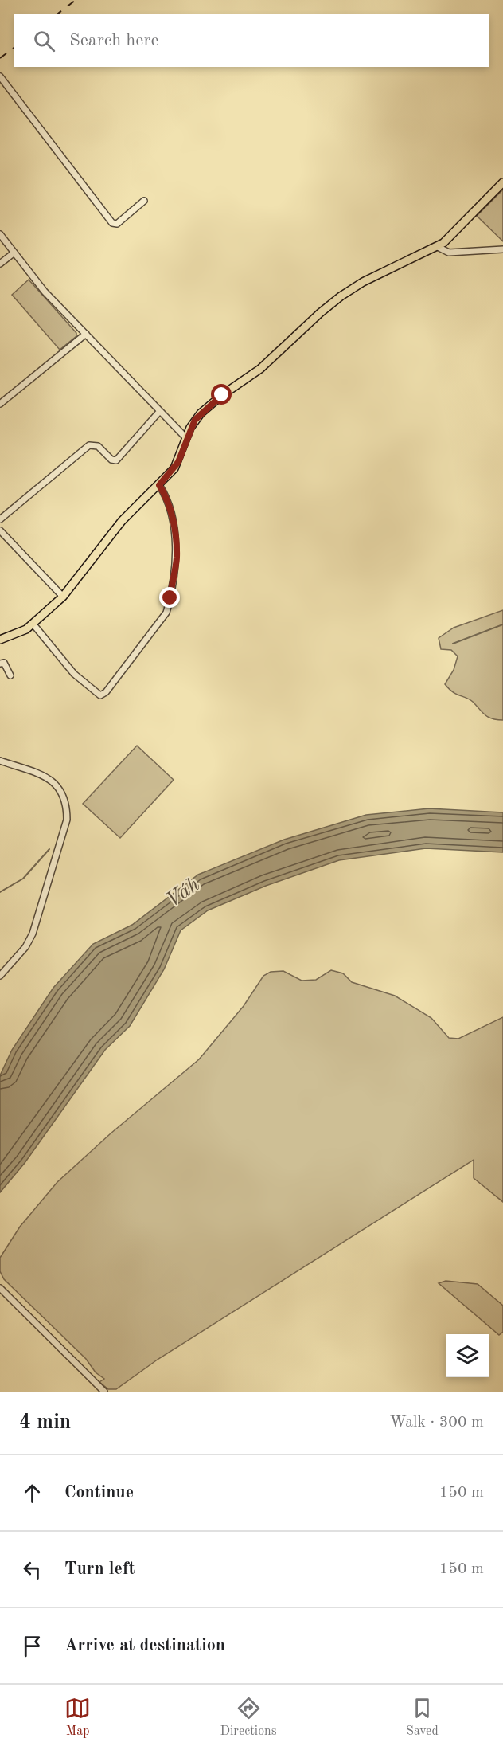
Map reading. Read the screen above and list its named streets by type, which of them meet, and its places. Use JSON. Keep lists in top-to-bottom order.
{
  "water": ["Váh"],
  "page": {
    "search": "Search here",
    "heading": ["4 min", "Walk · 300 m"],
    "list": [
      ["Continue", "150 m"],
      ["Turn left", "150 m"],
      "Arrive at destination"
    ],
    "nav": ["Map", "Directions", "Saved"]
  }
}
